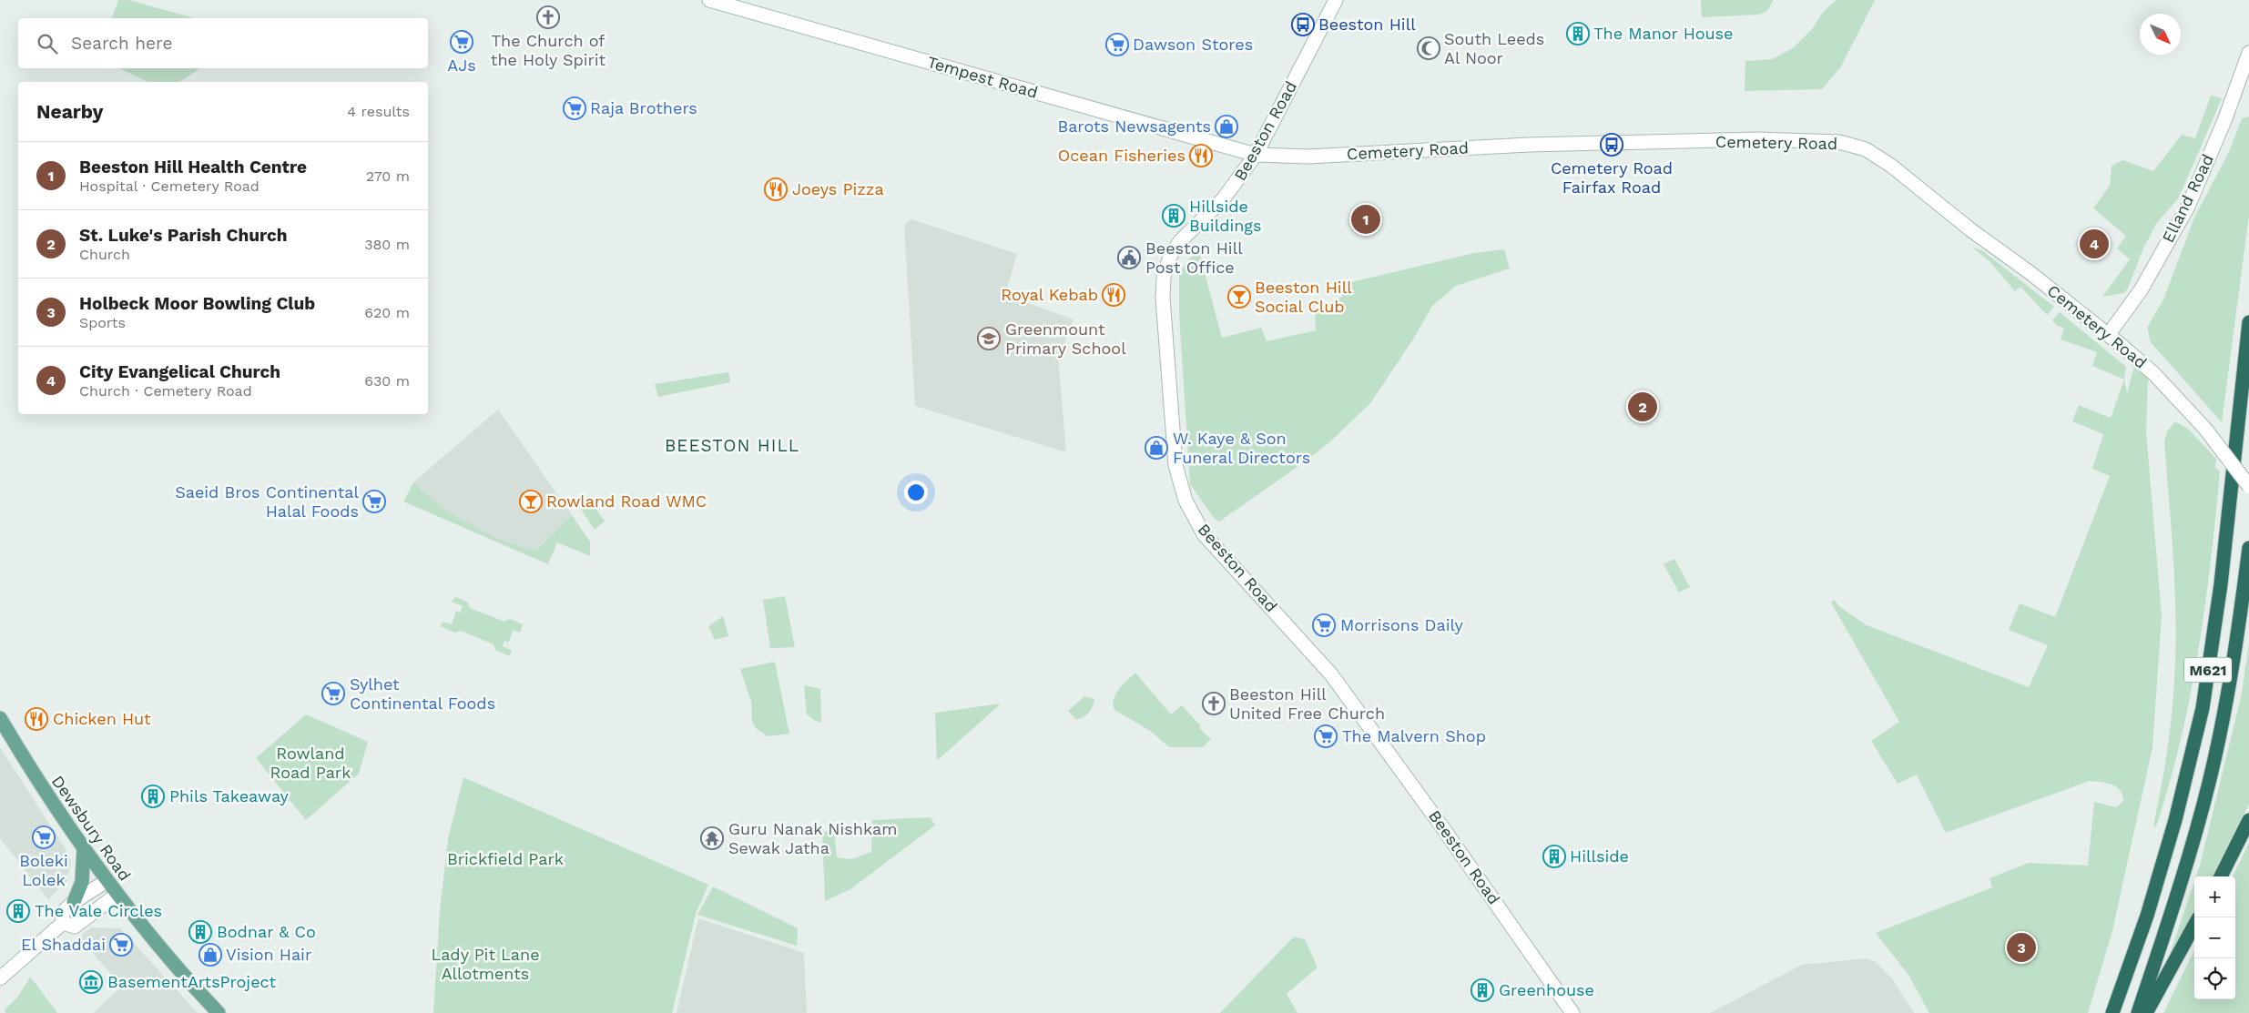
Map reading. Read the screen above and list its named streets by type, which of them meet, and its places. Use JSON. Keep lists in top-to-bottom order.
{
  "streets": {
    "highway": ["M621"],
    "main road": ["Dewsbury Road"],
    "street": [
      "Tempest Road",
      "Beeston Road",
      "Cemetery Road",
      "Elland Road"
    ]
  },
  "crossings": [
    ["Tempest Road", "Beeston Road"],
    ["Tempest Road", "Cemetery Road"],
    ["Beeston Road", "Cemetery Road"],
    ["Cemetery Road", "Elland Road"]
  ],
  "districts": ["BEESTON HILL"],
  "parks": ["Rowland Road Park", "Brickfield Park", "Lady Pit Lane Allotments"],
  "places": {
    "church": ["The Church of the Holy Spirit", "Beeston Hill United Free Church"],
    "bus stop": ["Beeston Hill", "Cemetery Road Fairfax Road"],
    "building": [
      "The Manor House",
      "Hillside Buildings",
      "Phils Takeaway",
      "Hillside",
      "The Vale Circles",
      "Bodnar & Co",
      "Greenhouse"
    ],
    "supermarket": [
      "AJs",
      "Dawson Stores",
      "Raja Brothers",
      "Saeid Bros Continental Halal Foods",
      "Morrisons Daily",
      "Sylhet Continental Foods",
      "The Malvern Shop",
      "Boleki Lolek",
      "El Shaddai"
    ],
    "mosque": ["South Leeds Al Noor"],
    "shop": ["Barots Newsagents", "W. Kaye & Son Funeral Directors", "Vision Hair"],
    "restaurant": [
      "Ocean Fisheries",
      "Joeys Pizza",
      "Royal Kebab",
      "Chicken Hut"
    ],
    "public building": ["Beeston Hill Post Office"],
    "bar": ["Beeston Hill Social Club", "Rowland Road WMC"],
    "school or university": ["Greenmount Primary School"],
    "temple": ["Guru Nanak Nishkam Sewak Jatha"],
    "museum": ["BasementArtsProject"]
  },
  "north": "bottom right",
  "page": {
    "search": "Search here",
    "heading": ["Nearby", "4 results"],
    "list": [
      {
        "mark": "1",
        "name": "Beeston Hill Health Centre",
        "note": "Hospital · Cemetery Road",
        "value": "270 m"
      },
      {
        "mark": "2",
        "name": "St. Luke's Parish Church",
        "note": "Church",
        "value": "380 m"
      },
      {
        "mark": "3",
        "name": "Holbeck Moor Bowling Club",
        "note": "Sports",
        "value": "620 m"
      },
      {
        "mark": "4",
        "name": "City Evangelical Church",
        "note": "Church · Cemetery Road",
        "value": "630 m"
      }
    ],
    "pins": [
      "1",
      "4",
      "2",
      "3"
    ],
    "map_buttons": ["+", "−"]
  }
}
